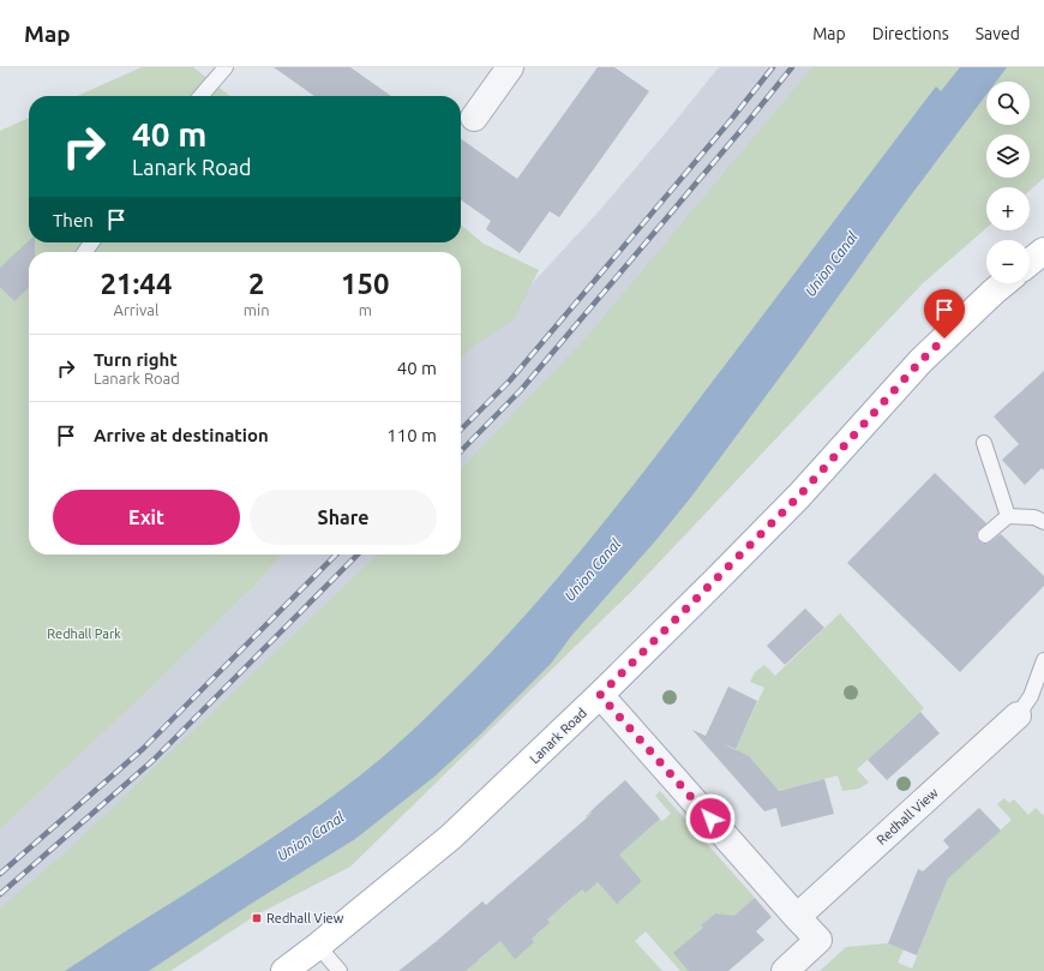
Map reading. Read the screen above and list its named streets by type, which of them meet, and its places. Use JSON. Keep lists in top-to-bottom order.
{
  "streets": {
    "main road": ["Lanark Road"],
    "street": ["Redhall View"]
  },
  "water": ["Union Canal"],
  "parks": ["Redhall Park"],
  "places": {
    "transit": ["Redhall View"]
  },
  "page": {
    "header": "Map",
    "nav": ["Map", "Directions", "Saved"],
    "map_buttons": ["+", "−"],
    "turn": ["40 m", "Lanark Road"],
    "then": "Then",
    "eta": [
      "21:44",
      "Arrival",
      "2",
      "min",
      "150",
      "m"
    ],
    "list": [
      {
        "name": "Turn right",
        "note": "Lanark Road",
        "value": "40 m"
      },
      {
        "name": "Arrive at destination",
        "value": "110 m"
      }
    ],
    "buttons": ["Exit", "Share"]
  }
}
